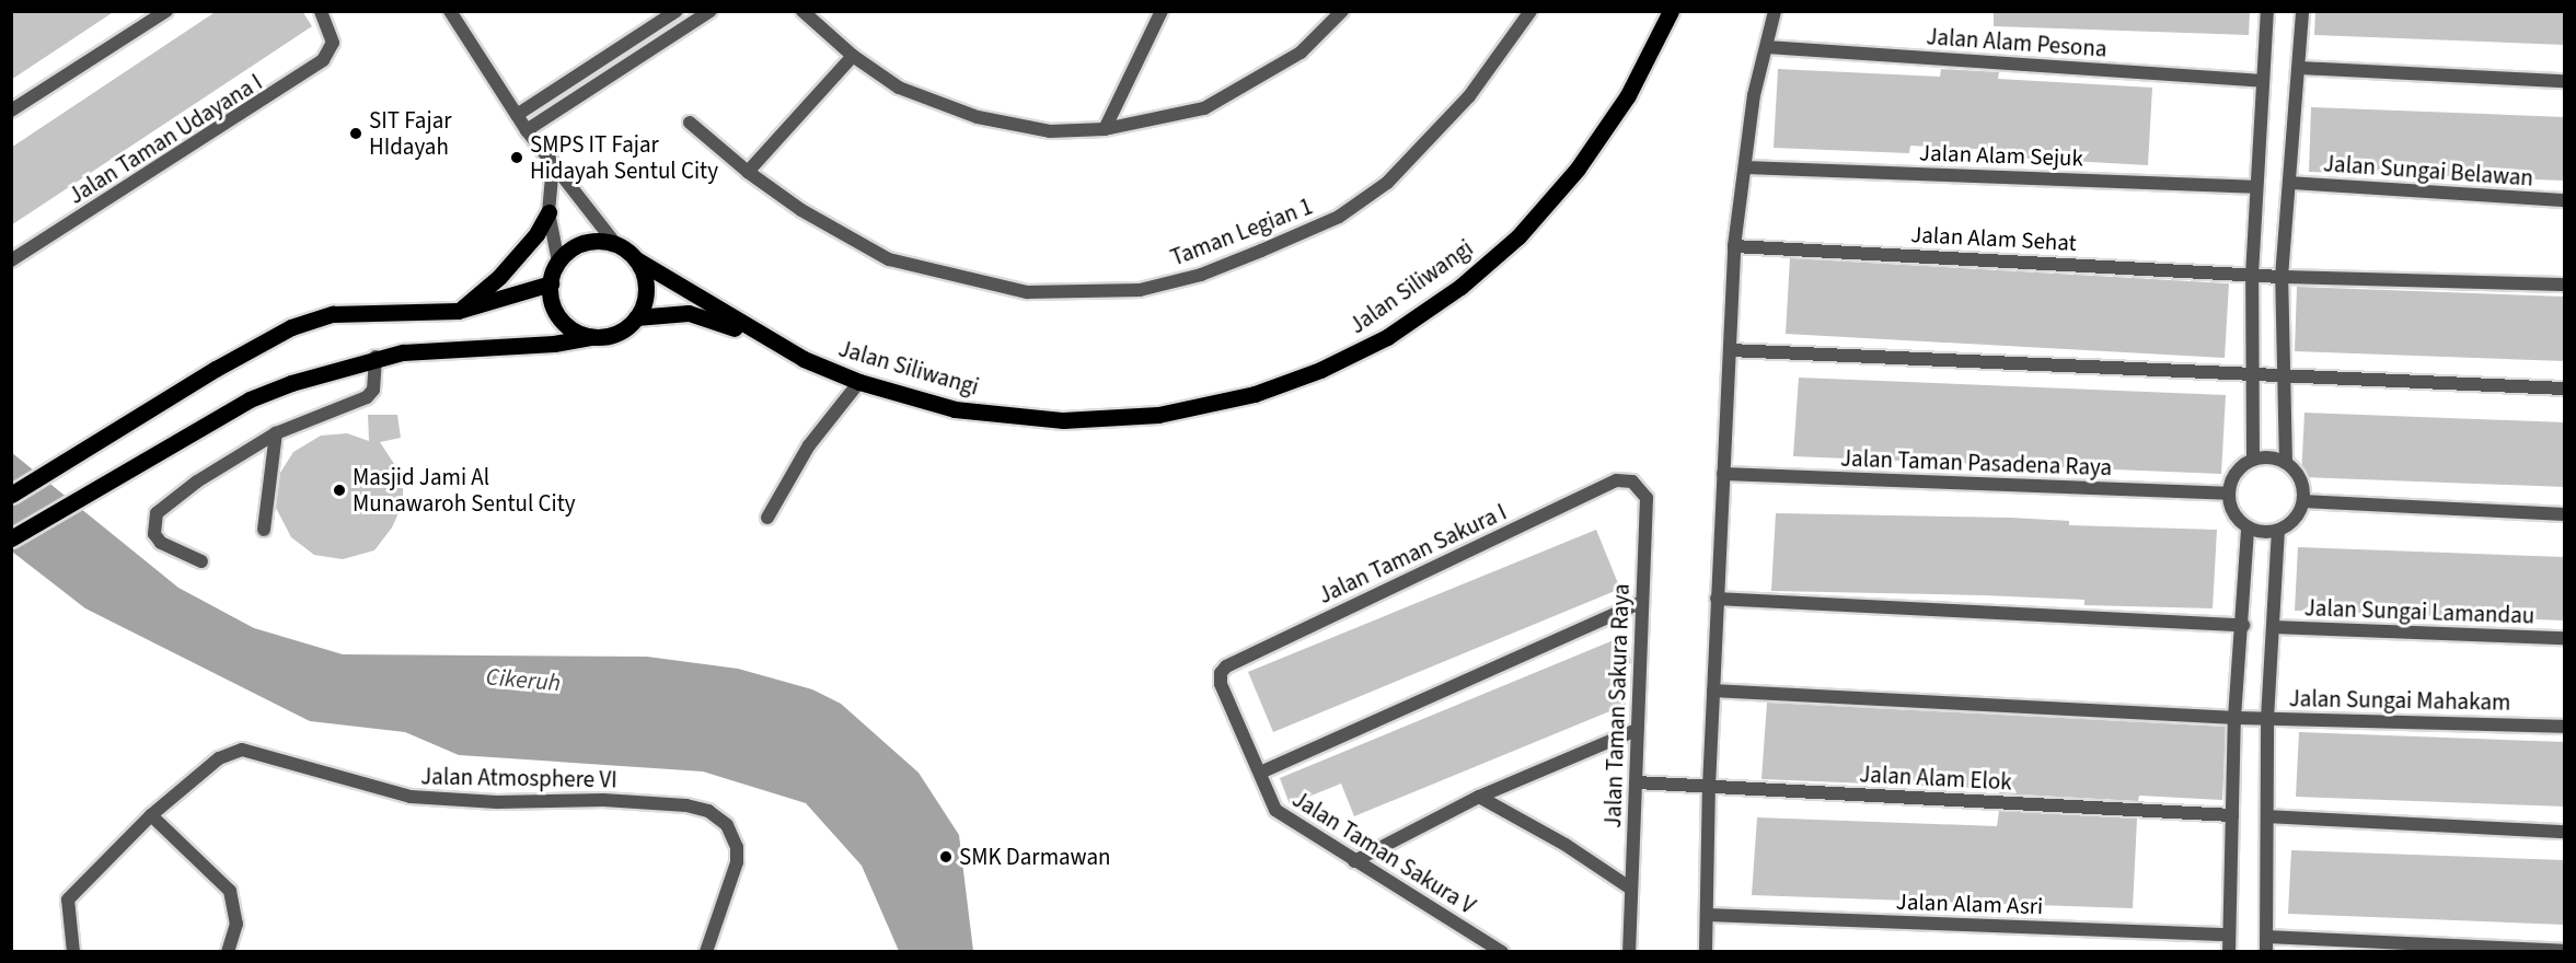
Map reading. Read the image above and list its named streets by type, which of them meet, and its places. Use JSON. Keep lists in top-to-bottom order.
{
  "streets": {
    "main road": ["Jalan Siliwangi"],
    "street": [
      "Jalan Alam Pesona",
      "Jalan Taman Udayana I",
      "Jalan Alam Sejuk",
      "Jalan Sungai Belawan",
      "Taman Legian 1",
      "Jalan Alam Sehat",
      "Jalan Taman Pasadena Raya",
      "Jalan Taman Sakura I",
      "Jalan Sungai Lamandau",
      "Jalan Sungai Mahakam",
      "Jalan Taman Sakura Raya",
      "Jalan Atmosphere VI",
      "Jalan Alam Elok",
      "Jalan Taman Sakura V",
      "Jalan Alam Asri"
    ]
  },
  "crossings": [
    ["Jalan Taman Sakura I", "Jalan Taman Sakura Raya"],
    ["Jalan Taman Sakura I", "Jalan Taman Sakura V"],
    ["Jalan Taman Sakura Raya", "Jalan Alam Elok"]
  ],
  "water": ["Cikeruh"],
  "places": [
    "SIT Fajar HIdayah",
    "SMPS IT Fajar Hidayah Sentul City",
    "Masjid Jami Al Munawaroh Sentul City",
    "SMK Darmawan"
  ]
}
